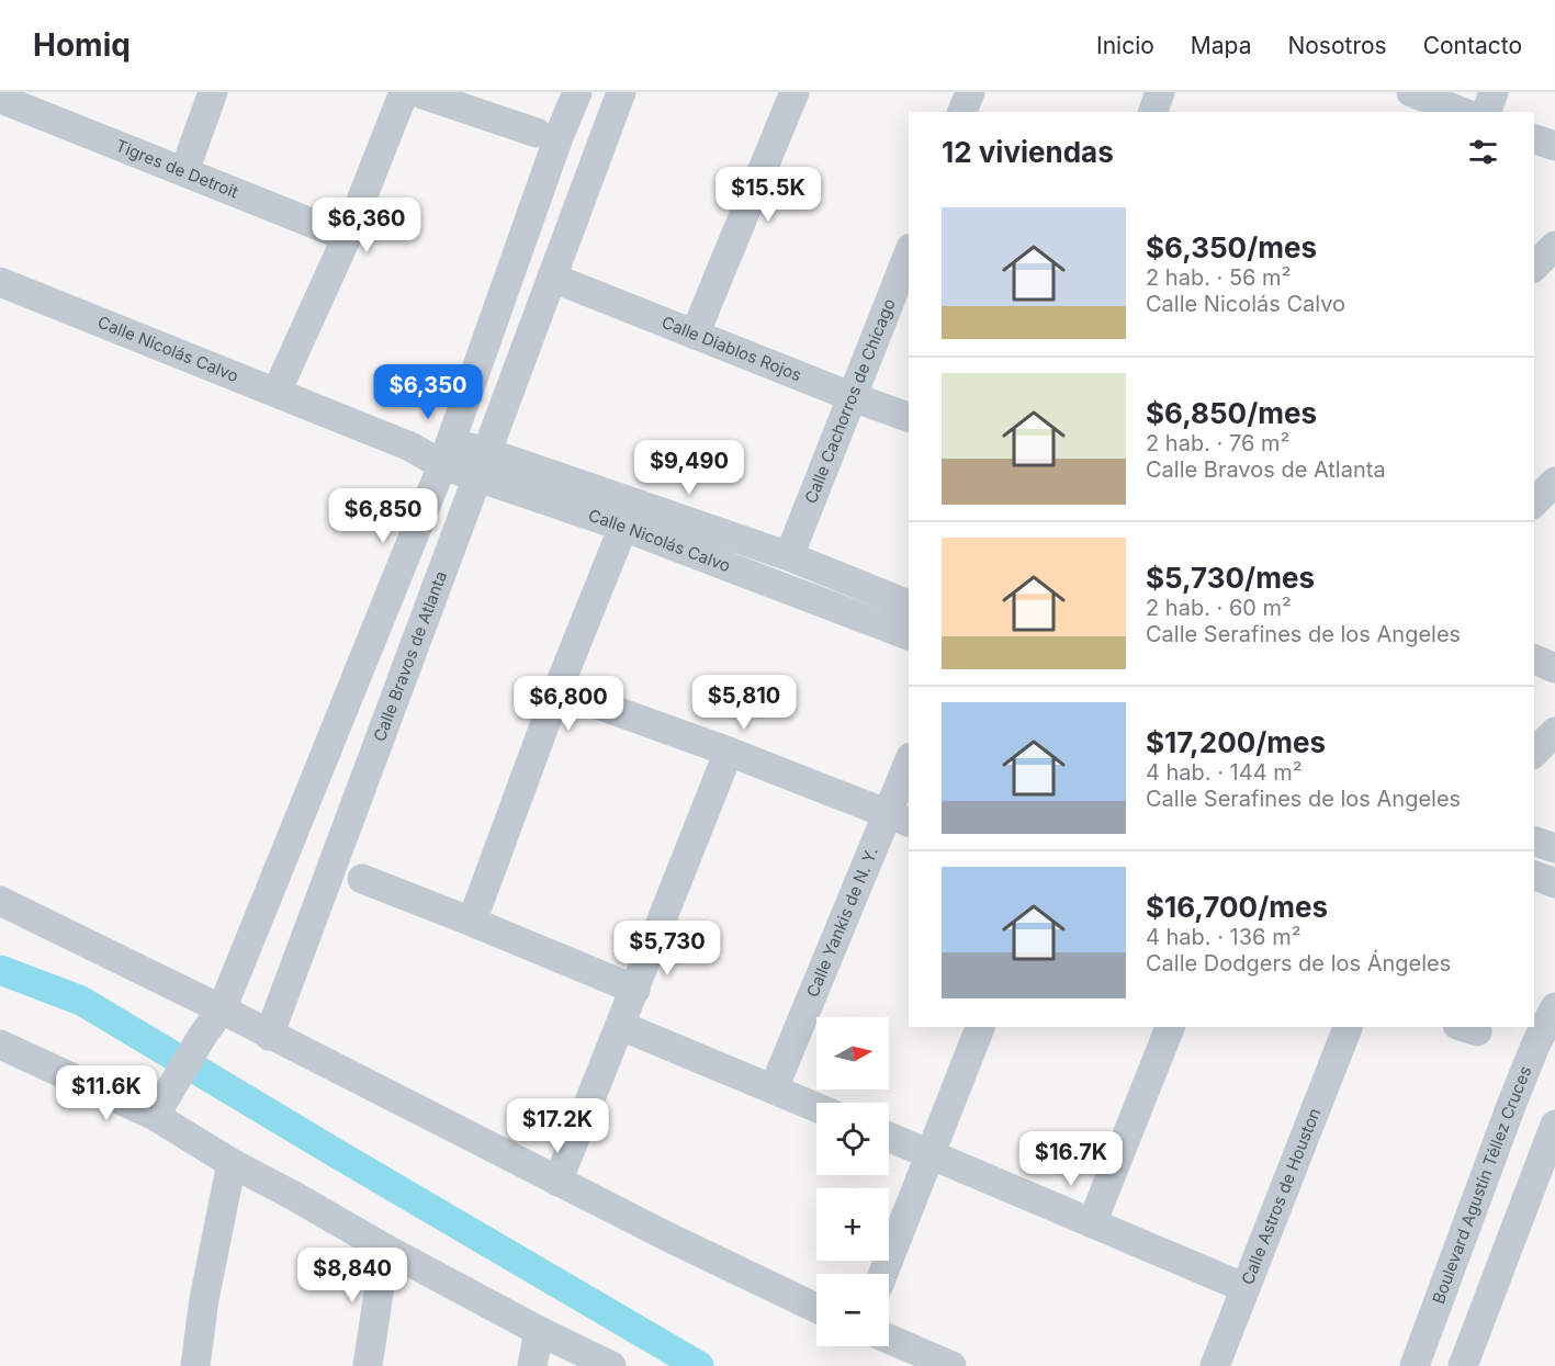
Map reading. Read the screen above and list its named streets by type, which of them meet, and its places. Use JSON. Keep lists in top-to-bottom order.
{
  "streets": {
    "street": [
      "Tigres de Detroit",
      "Calle Nicolás Calvo",
      "Calle Diablos Rojos",
      "Calle Cachorros de Chicago",
      "Calle Bravos de Atlanta",
      "Calle Yankis de N. Y.",
      "Boulevard Agustín Téllez Cruces",
      "Calle Astros de Houston"
    ]
  },
  "crossings": [
    ["Calle Nicolás Calvo", "Calle Cachorros de Chicago"],
    ["Calle Nicolás Calvo", "Calle Bravos de Atlanta"],
    ["Calle Diablos Rojos", "Calle Cachorros de Chicago"],
    ["Calle Diablos Rojos", "Calle Bravos de Atlanta"]
  ],
  "north": "right",
  "page": {
    "header": "Homiq",
    "nav": [
      "Inicio",
      "Mapa",
      "Nosotros",
      "Contacto"
    ],
    "heading": "12 viviendas",
    "price": [
      "$15.5K",
      "$6,360",
      "$6,350",
      "$9,490",
      "$6,850",
      "$5,810",
      "$6,800",
      "$5,730",
      "$11.6K",
      "$17.2K",
      "$16.7K",
      "$8,840"
    ],
    "list": [
      {
        "name": "$6,350/mes",
        "note": "2 hab. · 56 m² · Calle Nicolás Calvo"
      },
      {
        "name": "$6,850/mes",
        "note": "2 hab. · 76 m² · Calle Bravos de Atlanta"
      },
      {
        "name": "$5,730/mes",
        "note": "2 hab. · 60 m² · Calle Serafines de los Angeles"
      },
      {
        "name": "$17,200/mes",
        "note": "4 hab. · 144 m² · Calle Serafines de los Angeles"
      },
      {
        "name": "$16,700/mes",
        "note": "4 hab. · 136 m² · Calle Dodgers de los Ángeles"
      }
    ],
    "map_buttons": ["+", "−"]
  }
}
